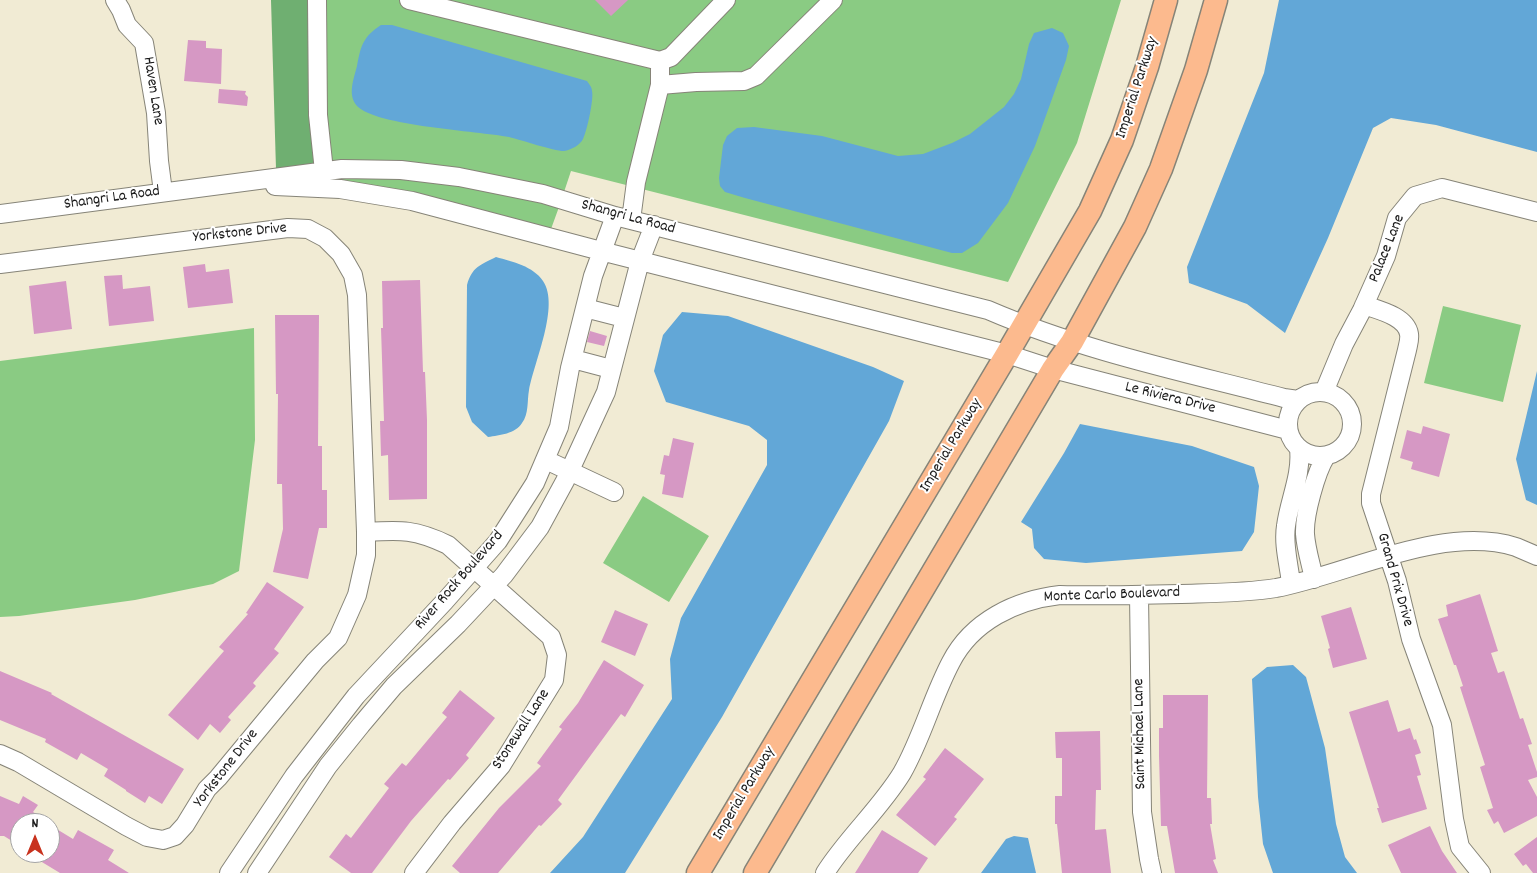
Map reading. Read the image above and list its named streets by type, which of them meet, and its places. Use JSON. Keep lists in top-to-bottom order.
{
  "streets": {
    "main road": ["Imperial Parkway"],
    "street": [
      "Haven Lane",
      "Shangri La Road",
      "Yorkstone Drive",
      "Palace Lane",
      "Le Riviera Drive",
      "Grand Prix Drive",
      "River Rock Boulevard",
      "Monte Carlo Boulevard",
      "Stonewall Lane",
      "Saint Michael Lane"
    ]
  },
  "crossings": [
    ["Imperial Parkway", "Shangri La Road"],
    ["Imperial Parkway", "Le Riviera Drive"],
    ["Haven Lane", "Shangri La Road"],
    ["Shangri La Road", "Le Riviera Drive"],
    ["Shangri La Road", "River Rock Boulevard"],
    ["Palace Lane", "Le Riviera Drive"],
    ["Palace Lane", "Grand Prix Drive"],
    ["Grand Prix Drive", "Monte Carlo Boulevard"],
    ["River Rock Boulevard", "Stonewall Lane"],
    ["Monte Carlo Boulevard", "Saint Michael Lane"]
  ],
  "north": "top"
}
